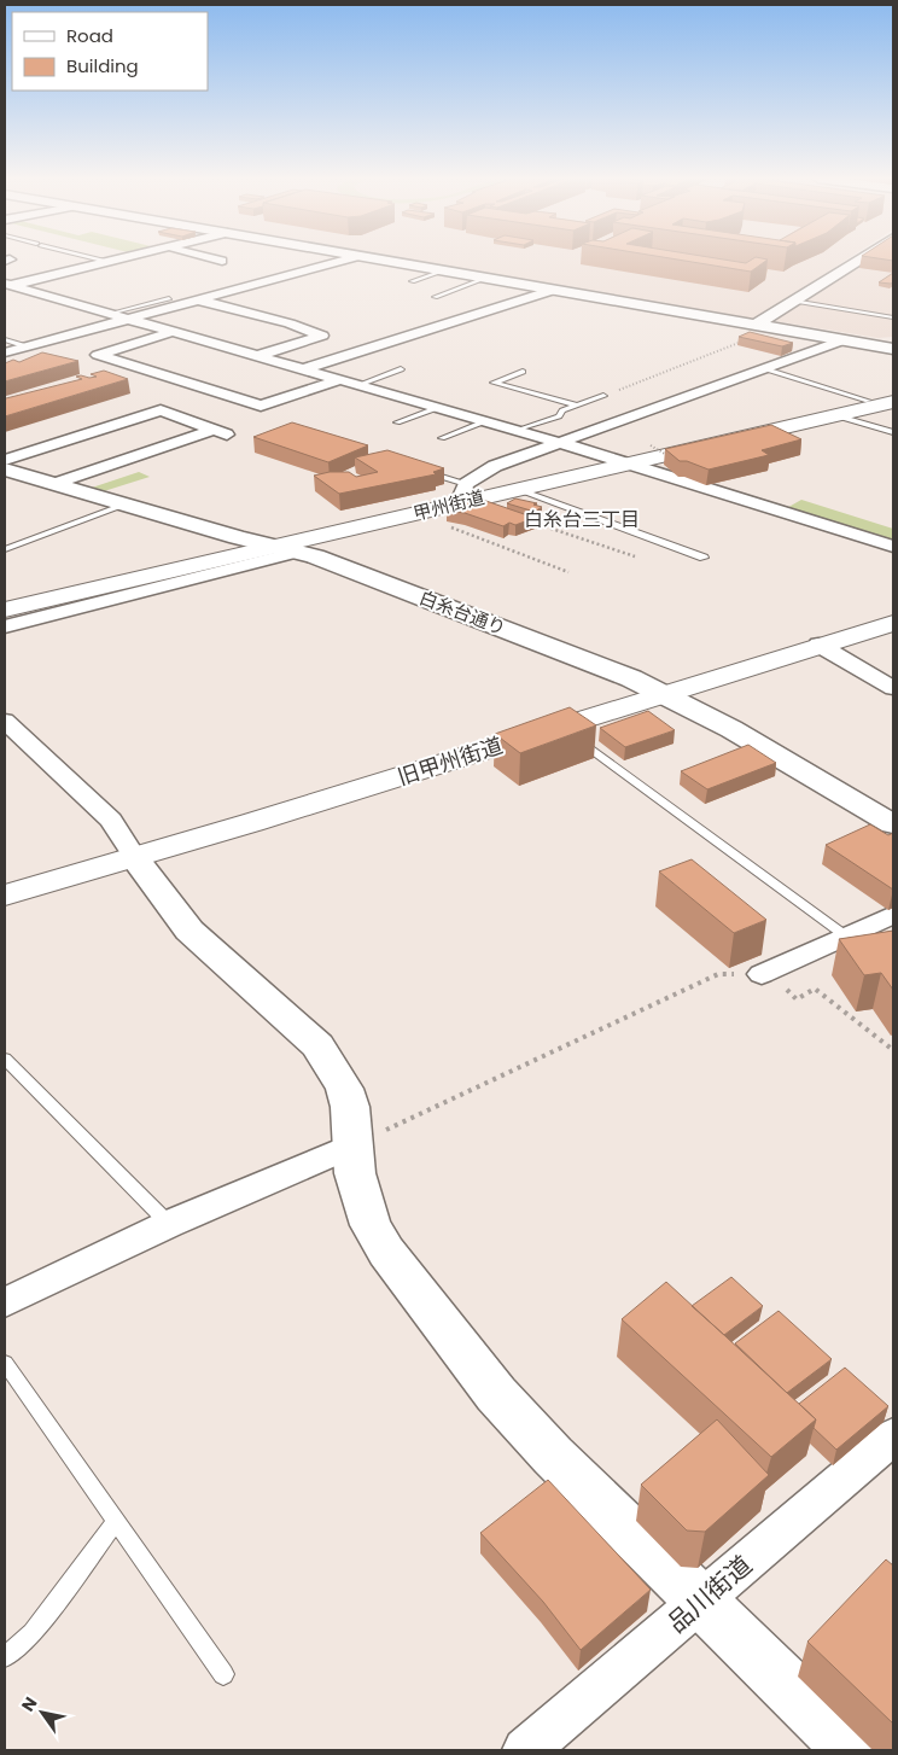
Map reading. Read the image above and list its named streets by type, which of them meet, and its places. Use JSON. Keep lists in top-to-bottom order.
{
  "streets": {
    "main road": ["甲州街道", "旧甲州街道"],
    "street": ["白糸台通り", "品川街道"]
  },
  "crossings": [
    ["甲州街道", "白糸台通り"],
    ["白糸台通り", "旧甲州街道"]
  ],
  "districts": ["白糸台三丁目"],
  "legend": ["Road", "Building"],
  "north": "top left"
}
